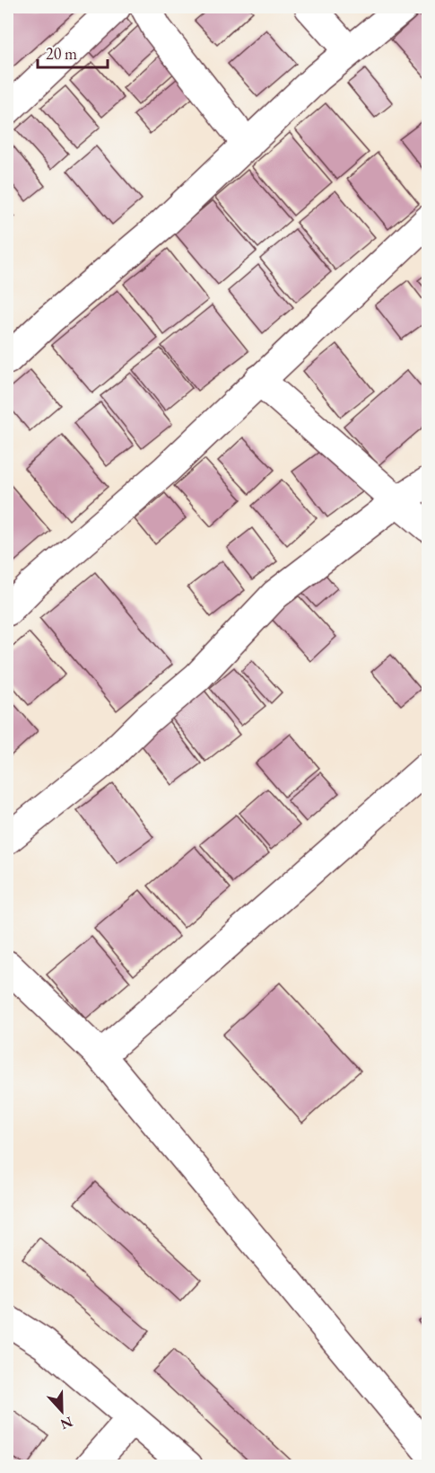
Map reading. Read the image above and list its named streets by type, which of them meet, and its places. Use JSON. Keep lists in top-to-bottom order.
{
  "scale_bar": "20 m",
  "north": "bottom"
}
